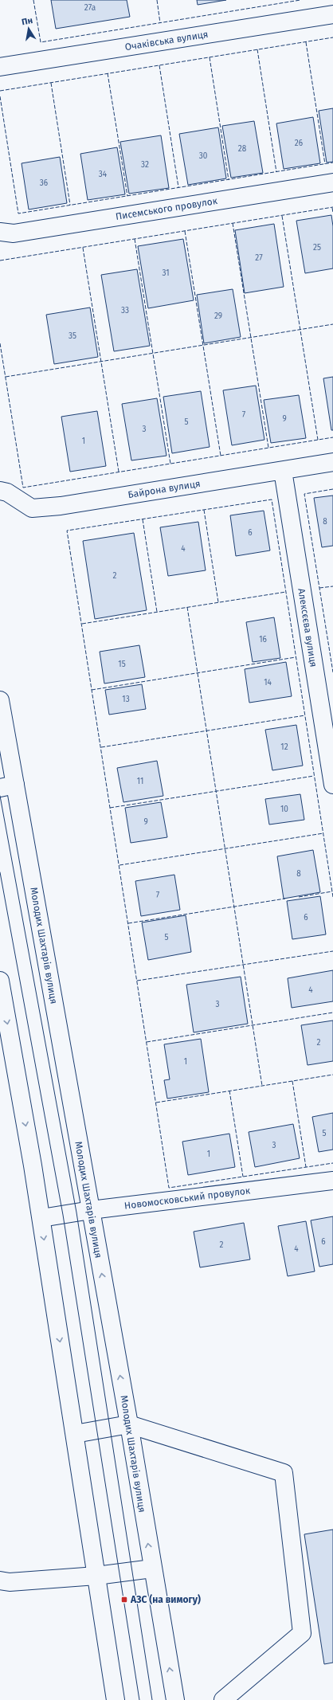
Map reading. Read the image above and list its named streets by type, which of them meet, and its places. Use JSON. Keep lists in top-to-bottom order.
{
  "streets": {
    "main road": [
      "Очаківська вулиця",
      "Писемського провулок",
      "Байрона вулиця",
      "Алексєєва вулиця",
      "Молодих Шахтарів вулиця",
      "Новомосковський провулок"
    ]
  },
  "crossings": [
    ["Байрона вулиця", "Алексєєва вулиця"],
    ["Молодих Шахтарів вулиця", "Новомосковський провулок"]
  ],
  "places": {
    "transit": ["АЗС (на вимогу)"]
  },
  "house_numbers": [
    "27а",
    "26",
    "28",
    "30",
    "32",
    "34",
    "36",
    "25",
    "27",
    "31",
    "33",
    "29",
    "35",
    "7",
    "9",
    "5",
    "3",
    "1",
    "8",
    "6",
    "4",
    "2",
    "16",
    "15",
    "14",
    "13",
    "12",
    "11",
    "10",
    "9",
    "8",
    "7",
    "6",
    "5",
    "4",
    "3",
    "2",
    "1",
    "5",
    "3",
    "1",
    "6",
    "2",
    "4"
  ],
  "north": "top"
}
